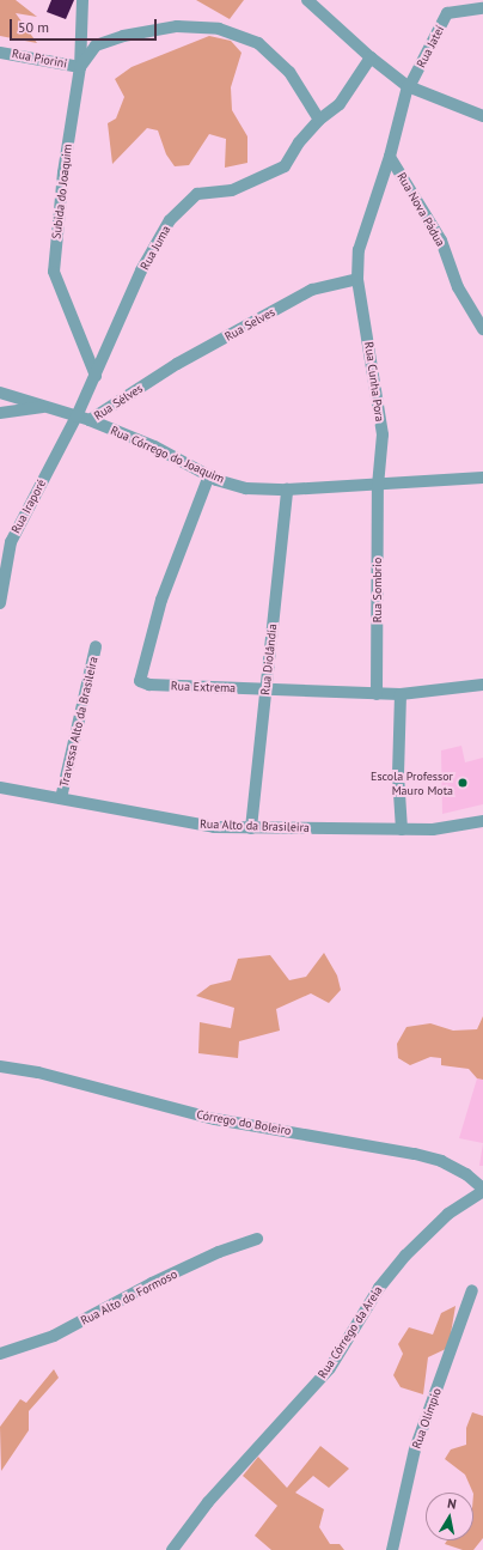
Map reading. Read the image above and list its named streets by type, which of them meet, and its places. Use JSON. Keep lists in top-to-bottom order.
{
  "streets": {
    "street": [
      "Rua Jateí",
      "Rua Piorini",
      "Subida do Joaquim",
      "Rua Nova Pádua",
      "Rua Juma",
      "Rua Selves",
      "Rua Cunha Pora",
      "Rua Sélves",
      "Rua Córrego do Joaquim",
      "Rua Iraporé",
      "Rua Sombrio",
      "Rua Diolândia",
      "Rua Extrema",
      "Travessa Alto da Brasileira",
      "Rua Alto da Brasileira",
      "Córrego do Boleiro",
      "Rua Alto do Formoso",
      "Rua Córrego da Areia",
      "Rua Olímpio"
    ]
  },
  "crossings": [
    ["Rua Piorini", "Subida do Joaquim"],
    ["Subida do Joaquim", "Rua Juma"],
    ["Rua Nova Pádua", "Rua Cunha Pora"],
    ["Rua Juma", "Rua Córrego do Joaquim"],
    ["Rua Juma", "Rua Iraporé"],
    ["Rua Selves", "Rua Cunha Pora"],
    ["Rua Selves", "Rua Sélves"],
    ["Rua Cunha Pora", "Rua Córrego do Joaquim"],
    ["Rua Cunha Pora", "Rua Sombrio"],
    ["Rua Sélves", "Rua Córrego do Joaquim"],
    ["Rua Córrego do Joaquim", "Rua Iraporé"],
    ["Rua Córrego do Joaquim", "Rua Sombrio"],
    ["Rua Córrego do Joaquim", "Rua Diolândia"],
    ["Rua Córrego do Joaquim", "Rua Extrema"],
    ["Rua Sombrio", "Rua Extrema"],
    ["Rua Diolândia", "Rua Extrema"],
    ["Rua Diolândia", "Rua Alto da Brasileira"],
    ["Travessa Alto da Brasileira", "Rua Alto da Brasileira"],
    ["Córrego do Boleiro", "Rua Córrego da Areia"]
  ],
  "places": ["Escola Professor Mauro Mota"],
  "scale_bar": "50 m",
  "north": "top"
}
